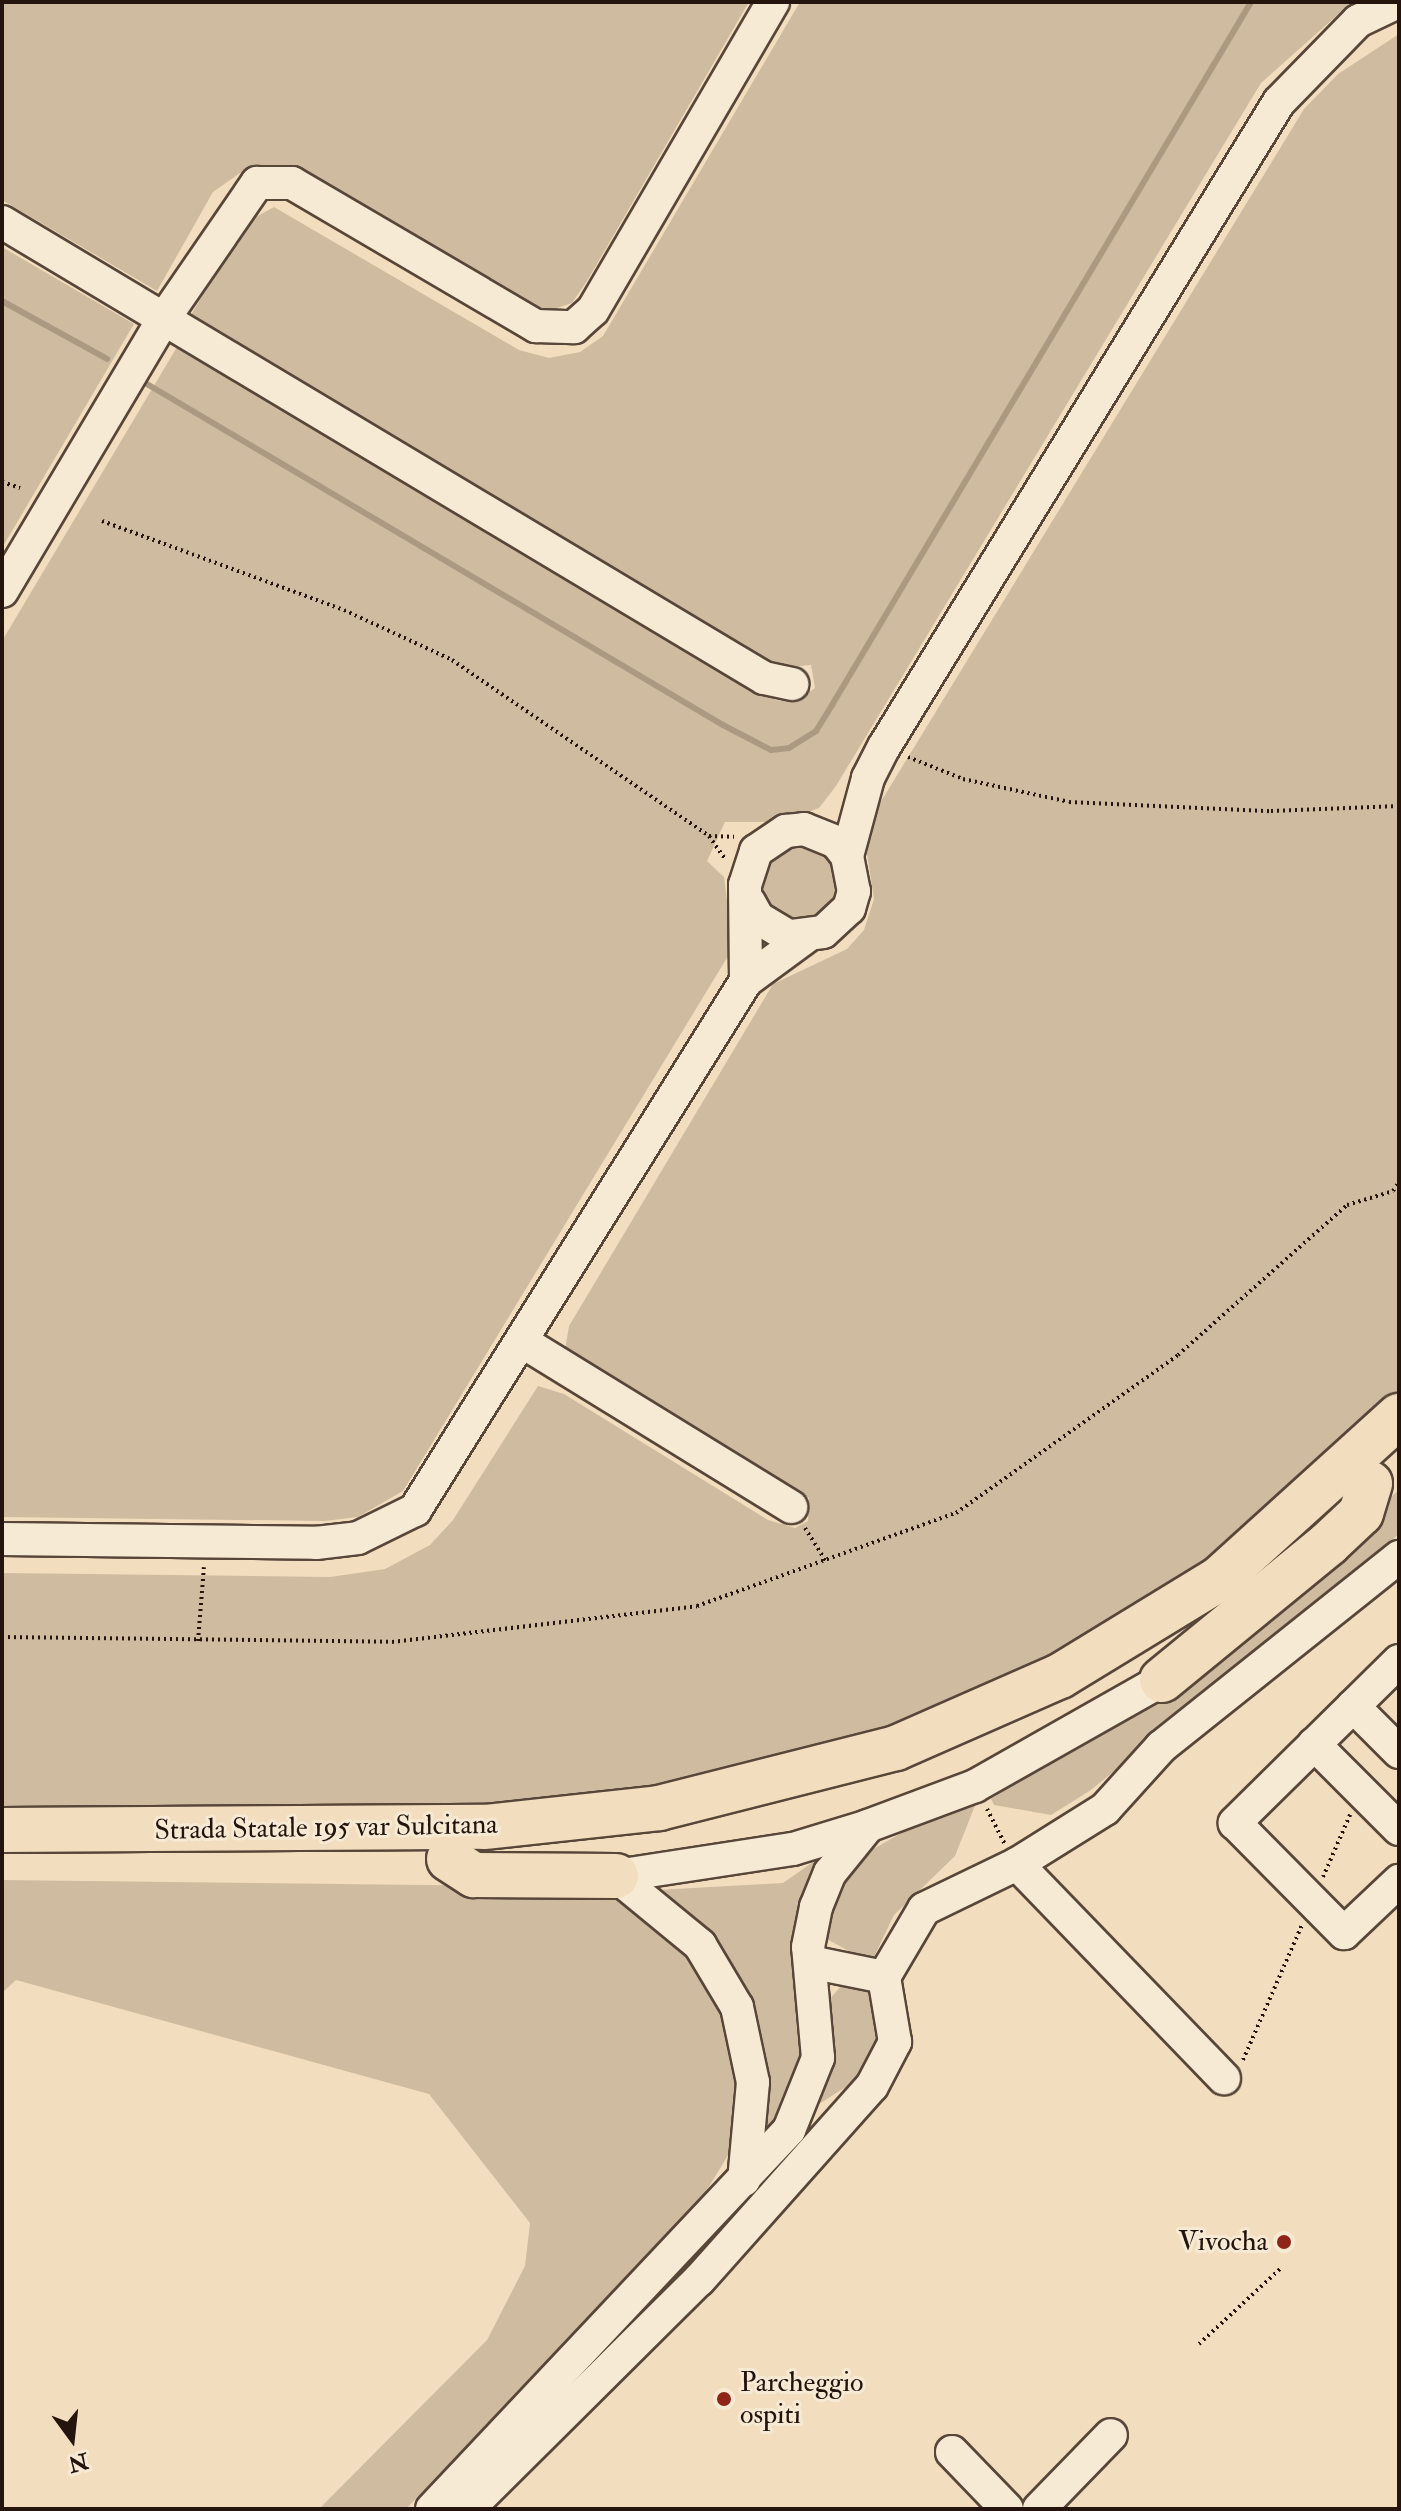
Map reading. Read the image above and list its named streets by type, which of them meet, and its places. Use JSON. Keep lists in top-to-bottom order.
{
  "streets": {
    "highway": ["Strada Statale 195 var Sulcitana"]
  },
  "places": ["Vivocha", "Parcheggio ospiti"],
  "north": "bottom"
}
